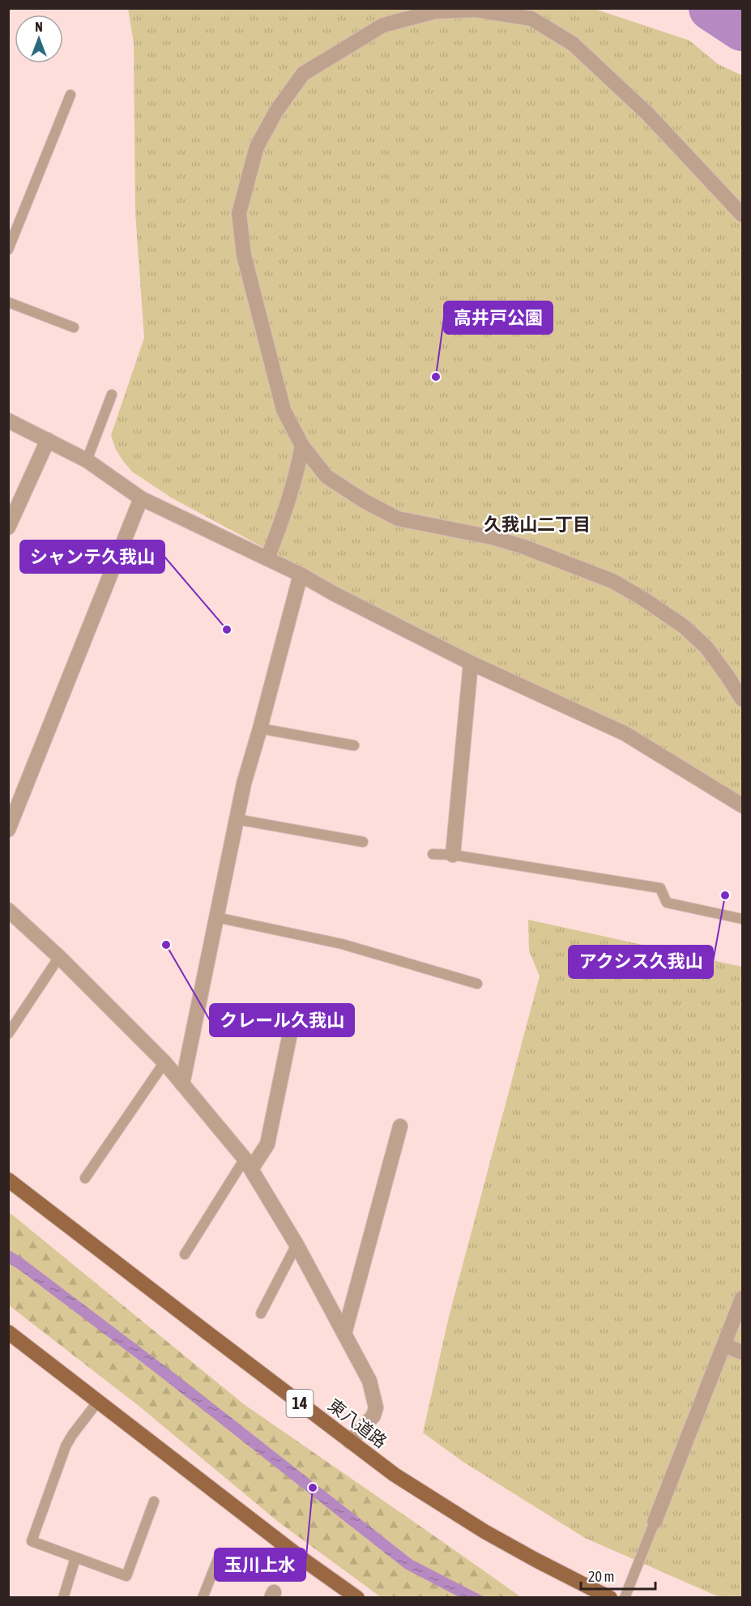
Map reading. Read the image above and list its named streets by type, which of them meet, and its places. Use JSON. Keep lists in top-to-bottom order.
{
  "streets": {
    "main road": ["14", "東八道路"]
  },
  "districts": ["久我山二丁目"],
  "places": [
    "高井戸公園",
    "シャンテ久我山",
    "アクシス久我山",
    "クレール久我山",
    "玉川上水"
  ],
  "scale_bar": "20 m",
  "north": "top"
}
